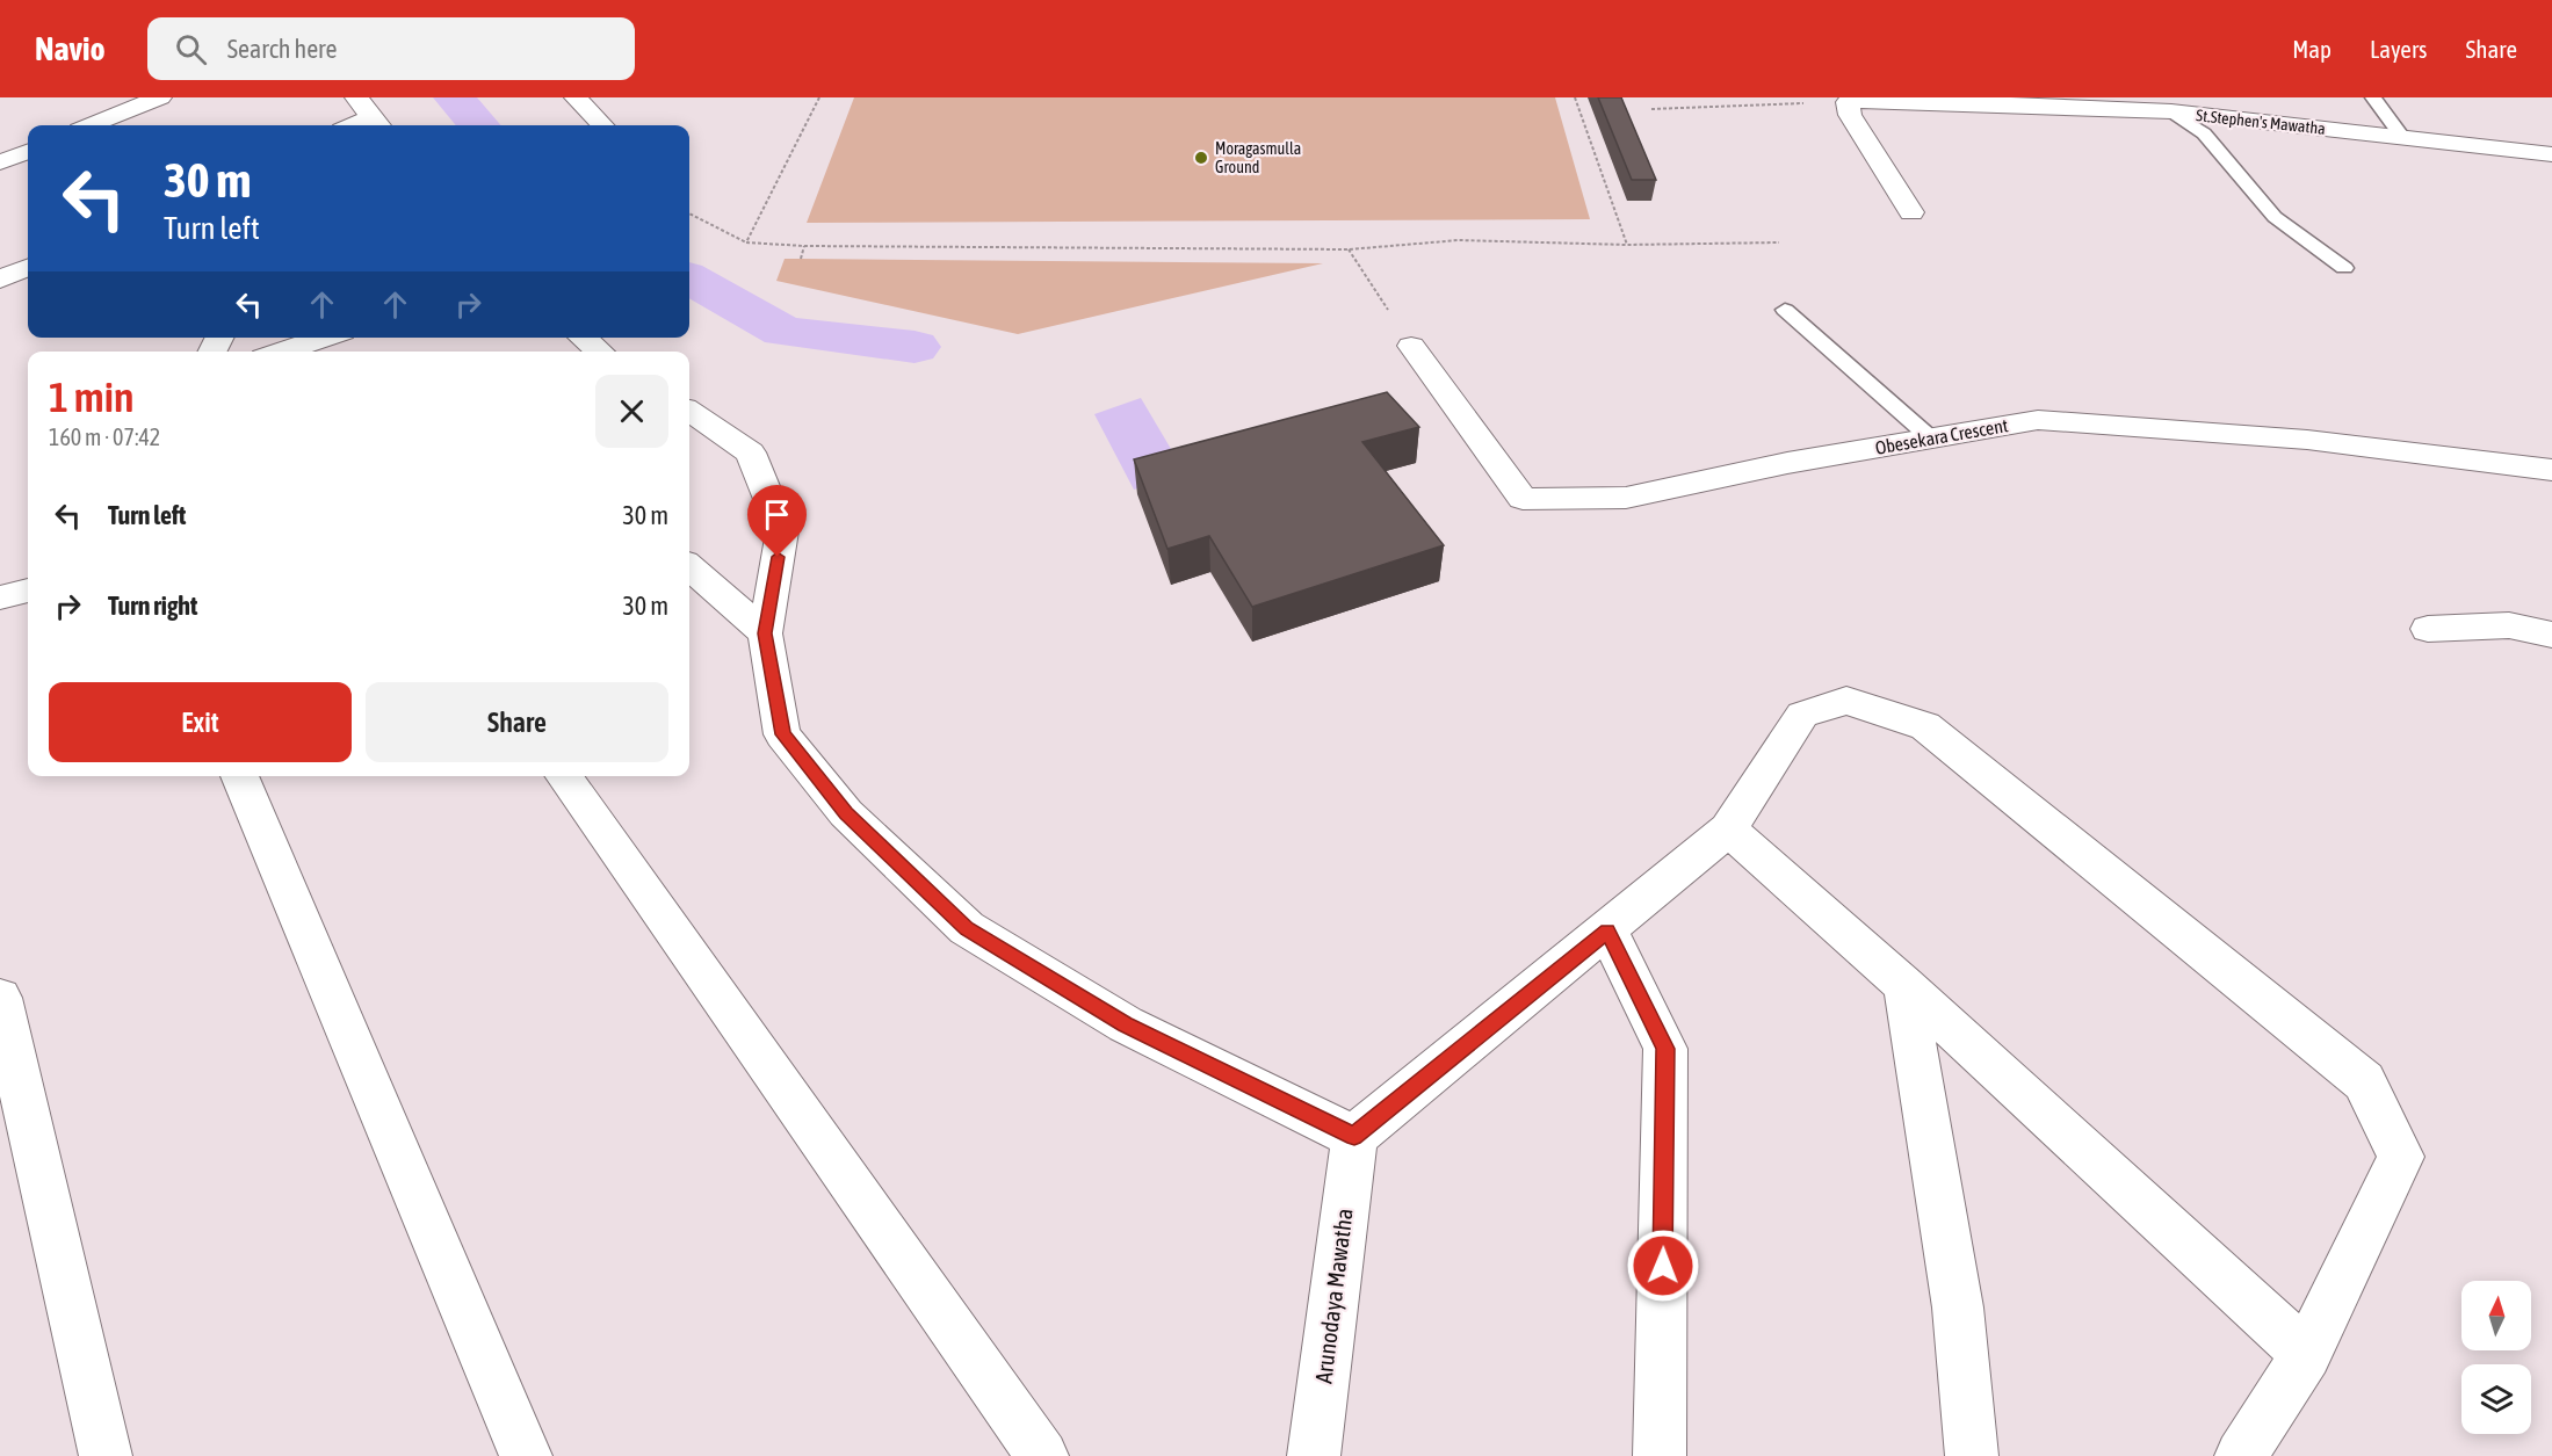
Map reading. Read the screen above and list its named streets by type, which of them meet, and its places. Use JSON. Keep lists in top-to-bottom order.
{
  "streets": {
    "street": ["St.Stephen's Mawatha", "Obesekara Crescent", "Arunodaya Mawatha"]
  },
  "places": ["Moragasmulla Ground"],
  "north": "top",
  "page": {
    "header": "Navio",
    "search": "Search here",
    "nav": ["Map", "Layers", "Share"],
    "turn": ["30 m", "Turn left"],
    "heading": ["1 min", "160 m · 07:42"],
    "list": [
      {
        "name": "Turn left",
        "value": "30 m"
      },
      {
        "name": "Turn right",
        "value": "30 m"
      }
    ],
    "buttons": ["Exit", "Share"]
  }
}
